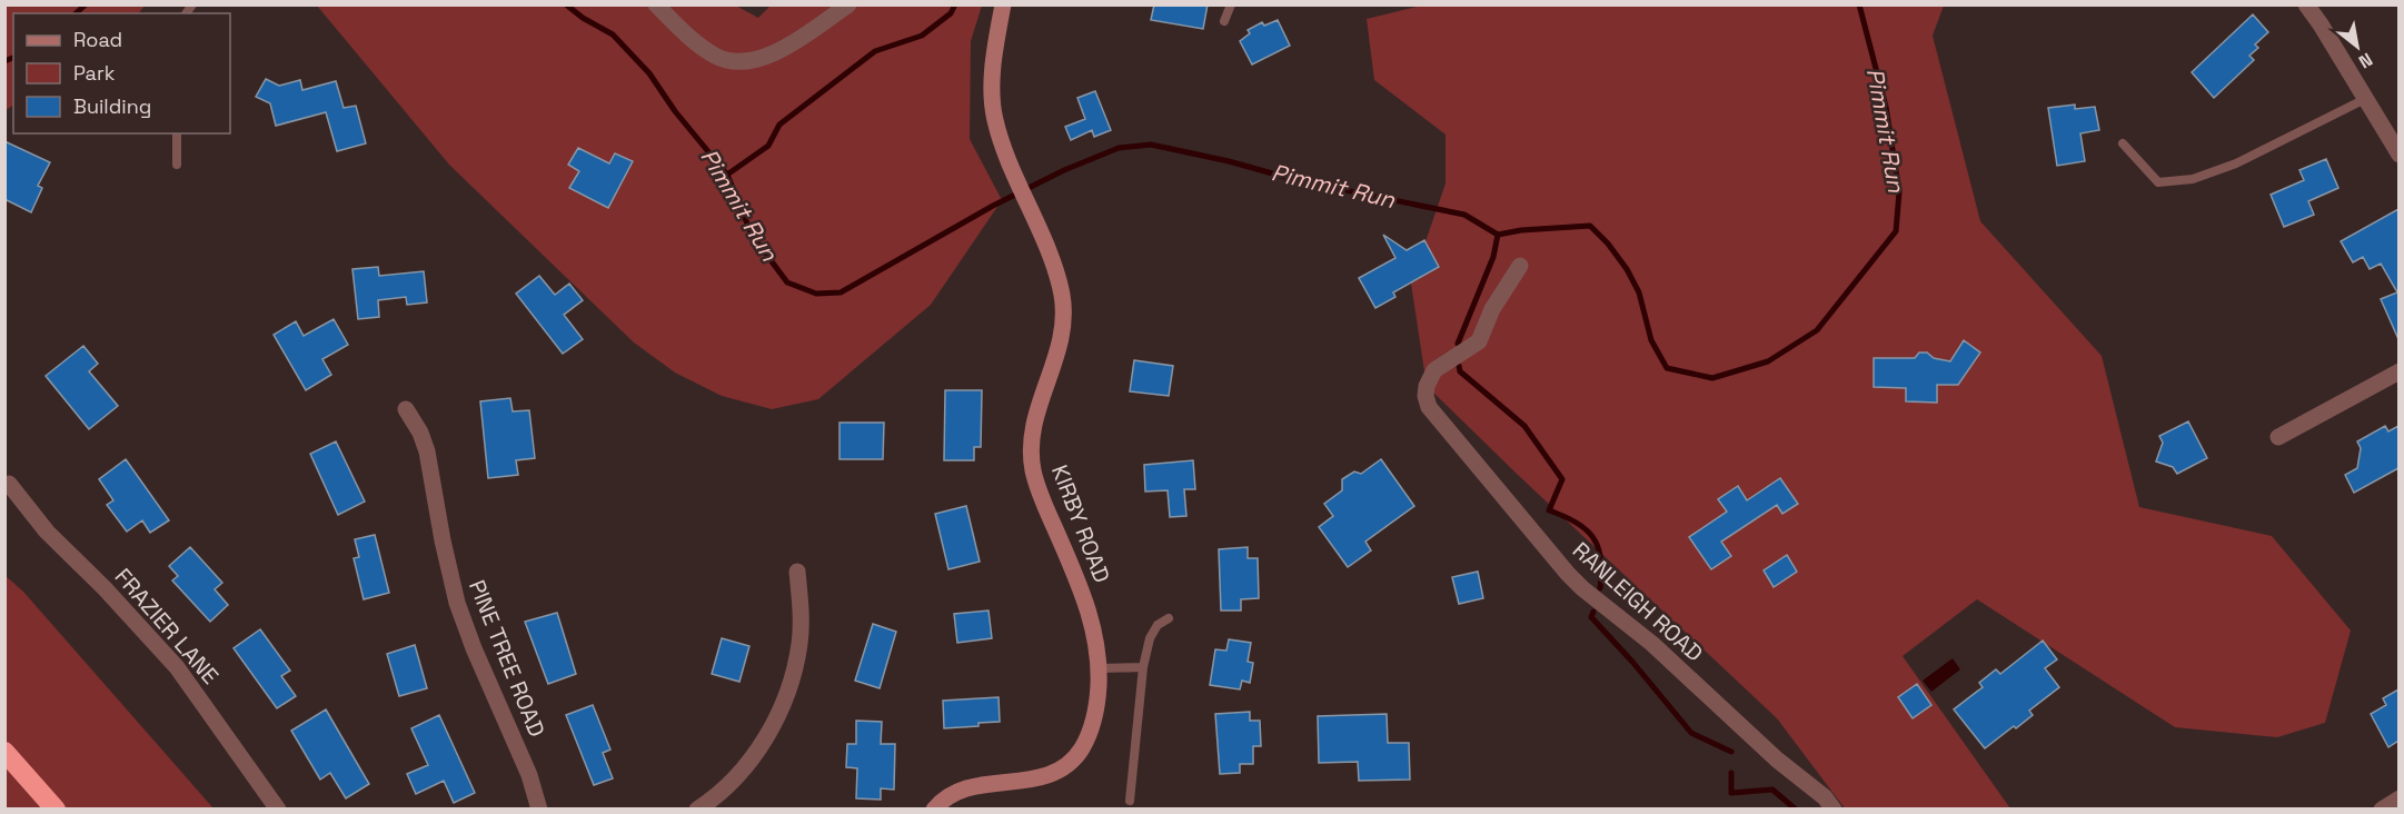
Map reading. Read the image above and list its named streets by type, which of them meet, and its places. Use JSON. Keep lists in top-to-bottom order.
{
  "streets": {
    "main road": ["KIRBY ROAD"],
    "street": ["RANLEIGH ROAD", "FRAZIER LANE", "PINE TREE ROAD"]
  },
  "water": ["Pimmit Run"],
  "legend": ["Road", "Park", "Building"],
  "north": "bottom right"
}
